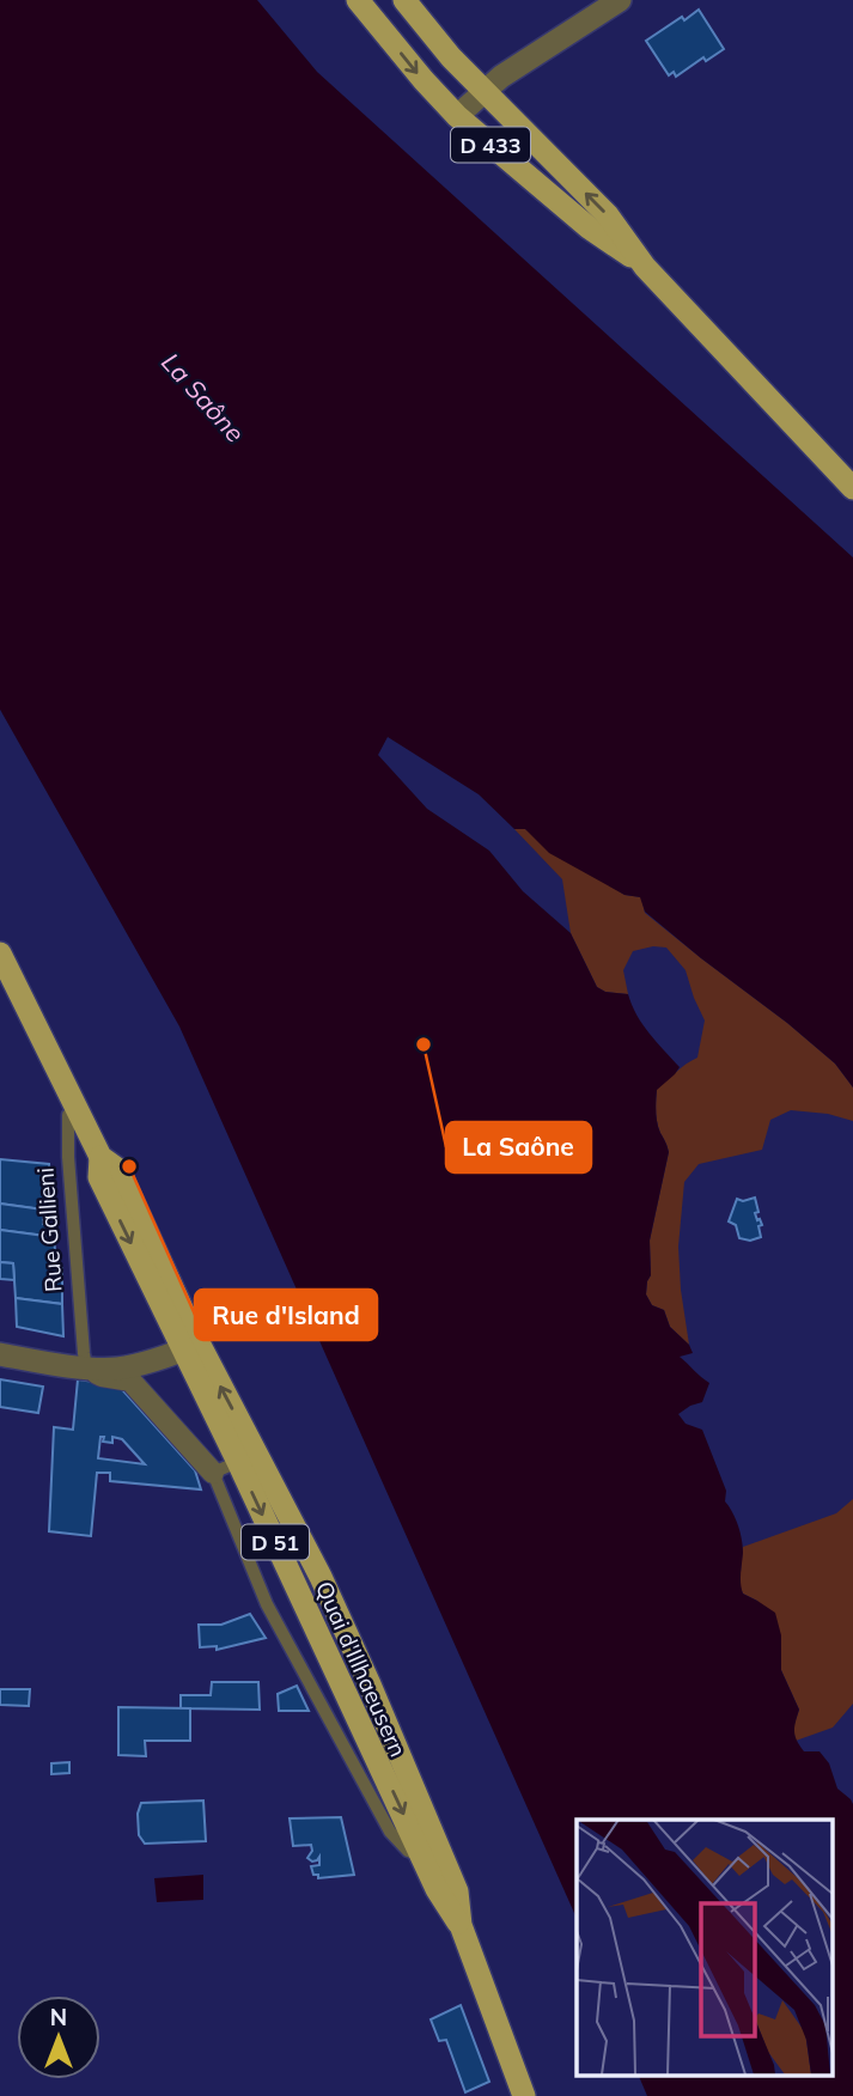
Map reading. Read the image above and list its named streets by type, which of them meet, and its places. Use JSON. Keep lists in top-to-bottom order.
{
  "streets": {
    "main road": ["D 433", "D 51", "Quai d'Illhaeusern"],
    "lane": ["Rue Gallieni"]
  },
  "crossings": [
    ["Rue Gallieni", "Quai d'Illhaeusern"]
  ],
  "water": ["La Saône"],
  "places": ["La Saône", "Rue d'Island"],
  "north": "top"
}
